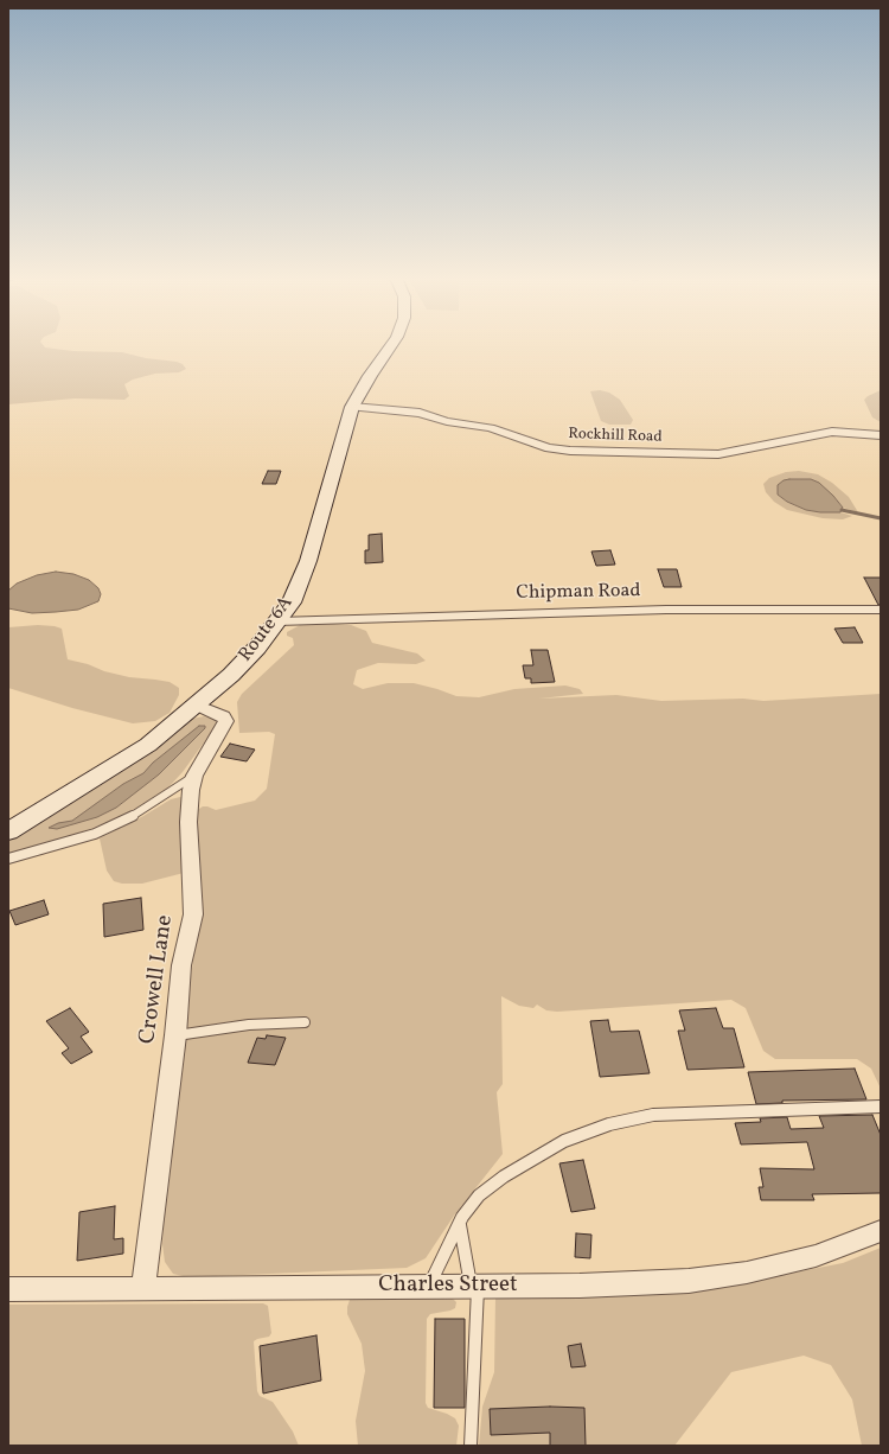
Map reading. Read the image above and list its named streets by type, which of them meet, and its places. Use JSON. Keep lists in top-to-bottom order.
{
  "streets": {
    "main road": ["Route 6A"],
    "street": [
      "Rockhill Road",
      "Chipman Road",
      "Crowell Lane",
      "Charles Street"
    ]
  },
  "crossings": [
    ["Rockhill Road", "Route 6A"],
    ["Chipman Road", "Route 6A"],
    ["Route 6A", "Crowell Lane"],
    ["Crowell Lane", "Charles Street"]
  ]
}
